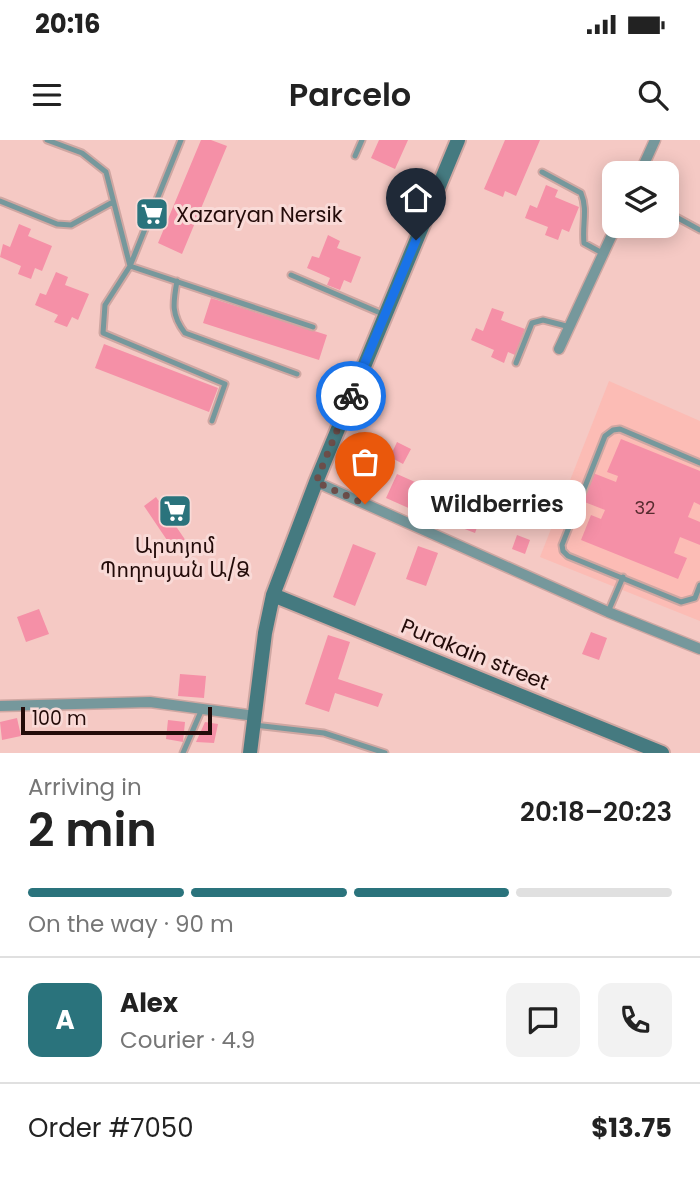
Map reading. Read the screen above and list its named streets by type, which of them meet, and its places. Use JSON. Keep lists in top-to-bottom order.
{
  "streets": {
    "main road": ["Purakain street"]
  },
  "places": {
    "supermarket": ["Xazaryan Nersik", "Արտյոմ Պողոսյան Ա/Ձ"],
    "other": ["Wildberries"]
  },
  "house_numbers": ["32"],
  "scale_bar": "100 m",
  "page": {
    "status": "20:16",
    "header": "Parcelo",
    "bubble": "Wildberries",
    "scale": "100 m",
    "heading": ["2 min", "Arriving in", "20:18–20:23"],
    "panel": [
      "Alex",
      "Courier · 4.9",
      "Order #7050",
      "$13.75"
    ],
    "bar": "On the way · 90 m",
    "round": "A"
  }
}
